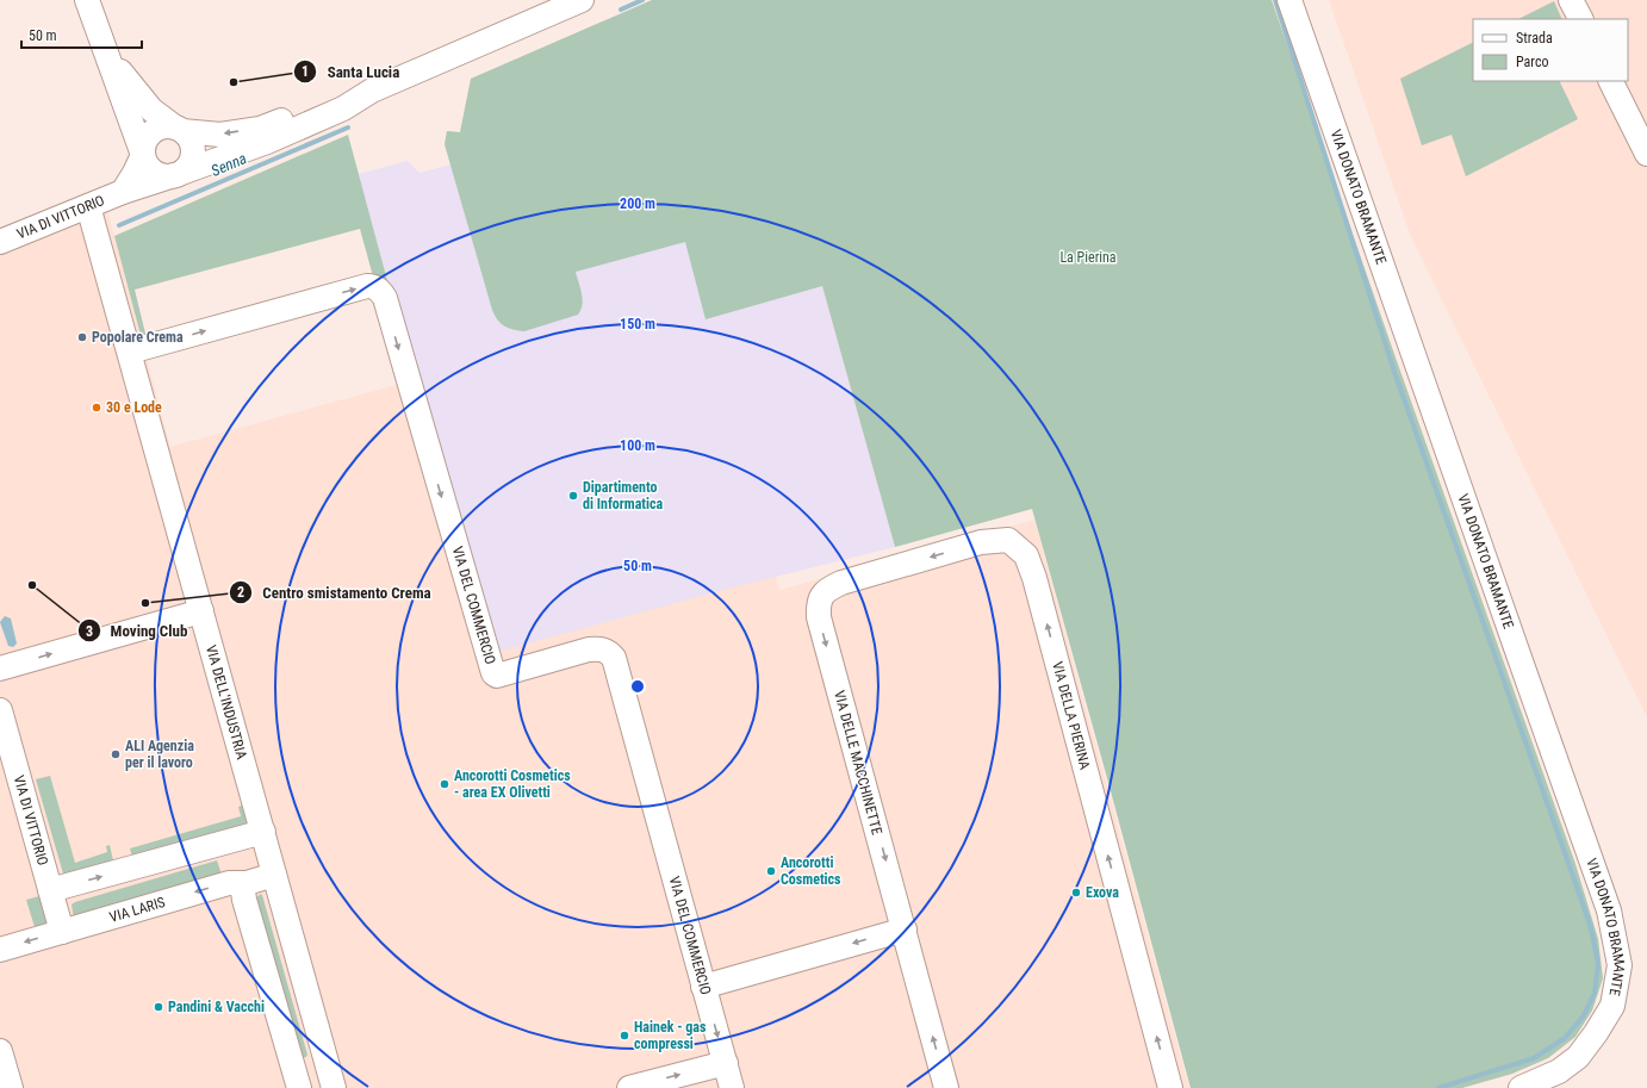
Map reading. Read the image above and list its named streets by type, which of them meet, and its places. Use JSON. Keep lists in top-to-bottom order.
{
  "streets": {
    "street": [
      "VIA DONATO BRAMANTE",
      "VIA DI VITTORIO",
      "VIA DEL COMMERCIO",
      "VIA DELL'INDUSTRIA",
      "VIA DELLA PIERINA",
      "VIA DELLE MACCHINETTE",
      "VIA LARIS"
    ]
  },
  "crossings": [
    ["VIA DI VITTORIO", "VIA DELL'INDUSTRIA"],
    ["VIA DI VITTORIO", "VIA LARIS"],
    ["VIA DEL COMMERCIO", "VIA DELL'INDUSTRIA"],
    ["VIA DELL'INDUSTRIA", "VIA LARIS"],
    ["VIA DELLA PIERINA", "VIA DELLE MACCHINETTE"]
  ],
  "water": ["Senna"],
  "parks": ["La Pierina"],
  "places": [
    "Santa Lucia",
    "Popolare Crema",
    "30 e Lode",
    "Dipartimento di Informatica",
    "Moving Club",
    "Centro smistamento Crema",
    "ALI Agenzia per il lavoro",
    "Ancorotti Cosmetics - area EX Olivetti",
    "Ancorotti Cosmetics",
    "Exova",
    "Pandini & Vacchi",
    "Hainek - gas compressi"
  ],
  "legend": ["Strada", "Parco"],
  "scale_bar": "50 m",
  "rings": [
    "200 m",
    "150 m",
    "100 m",
    "50 m"
  ]
}
